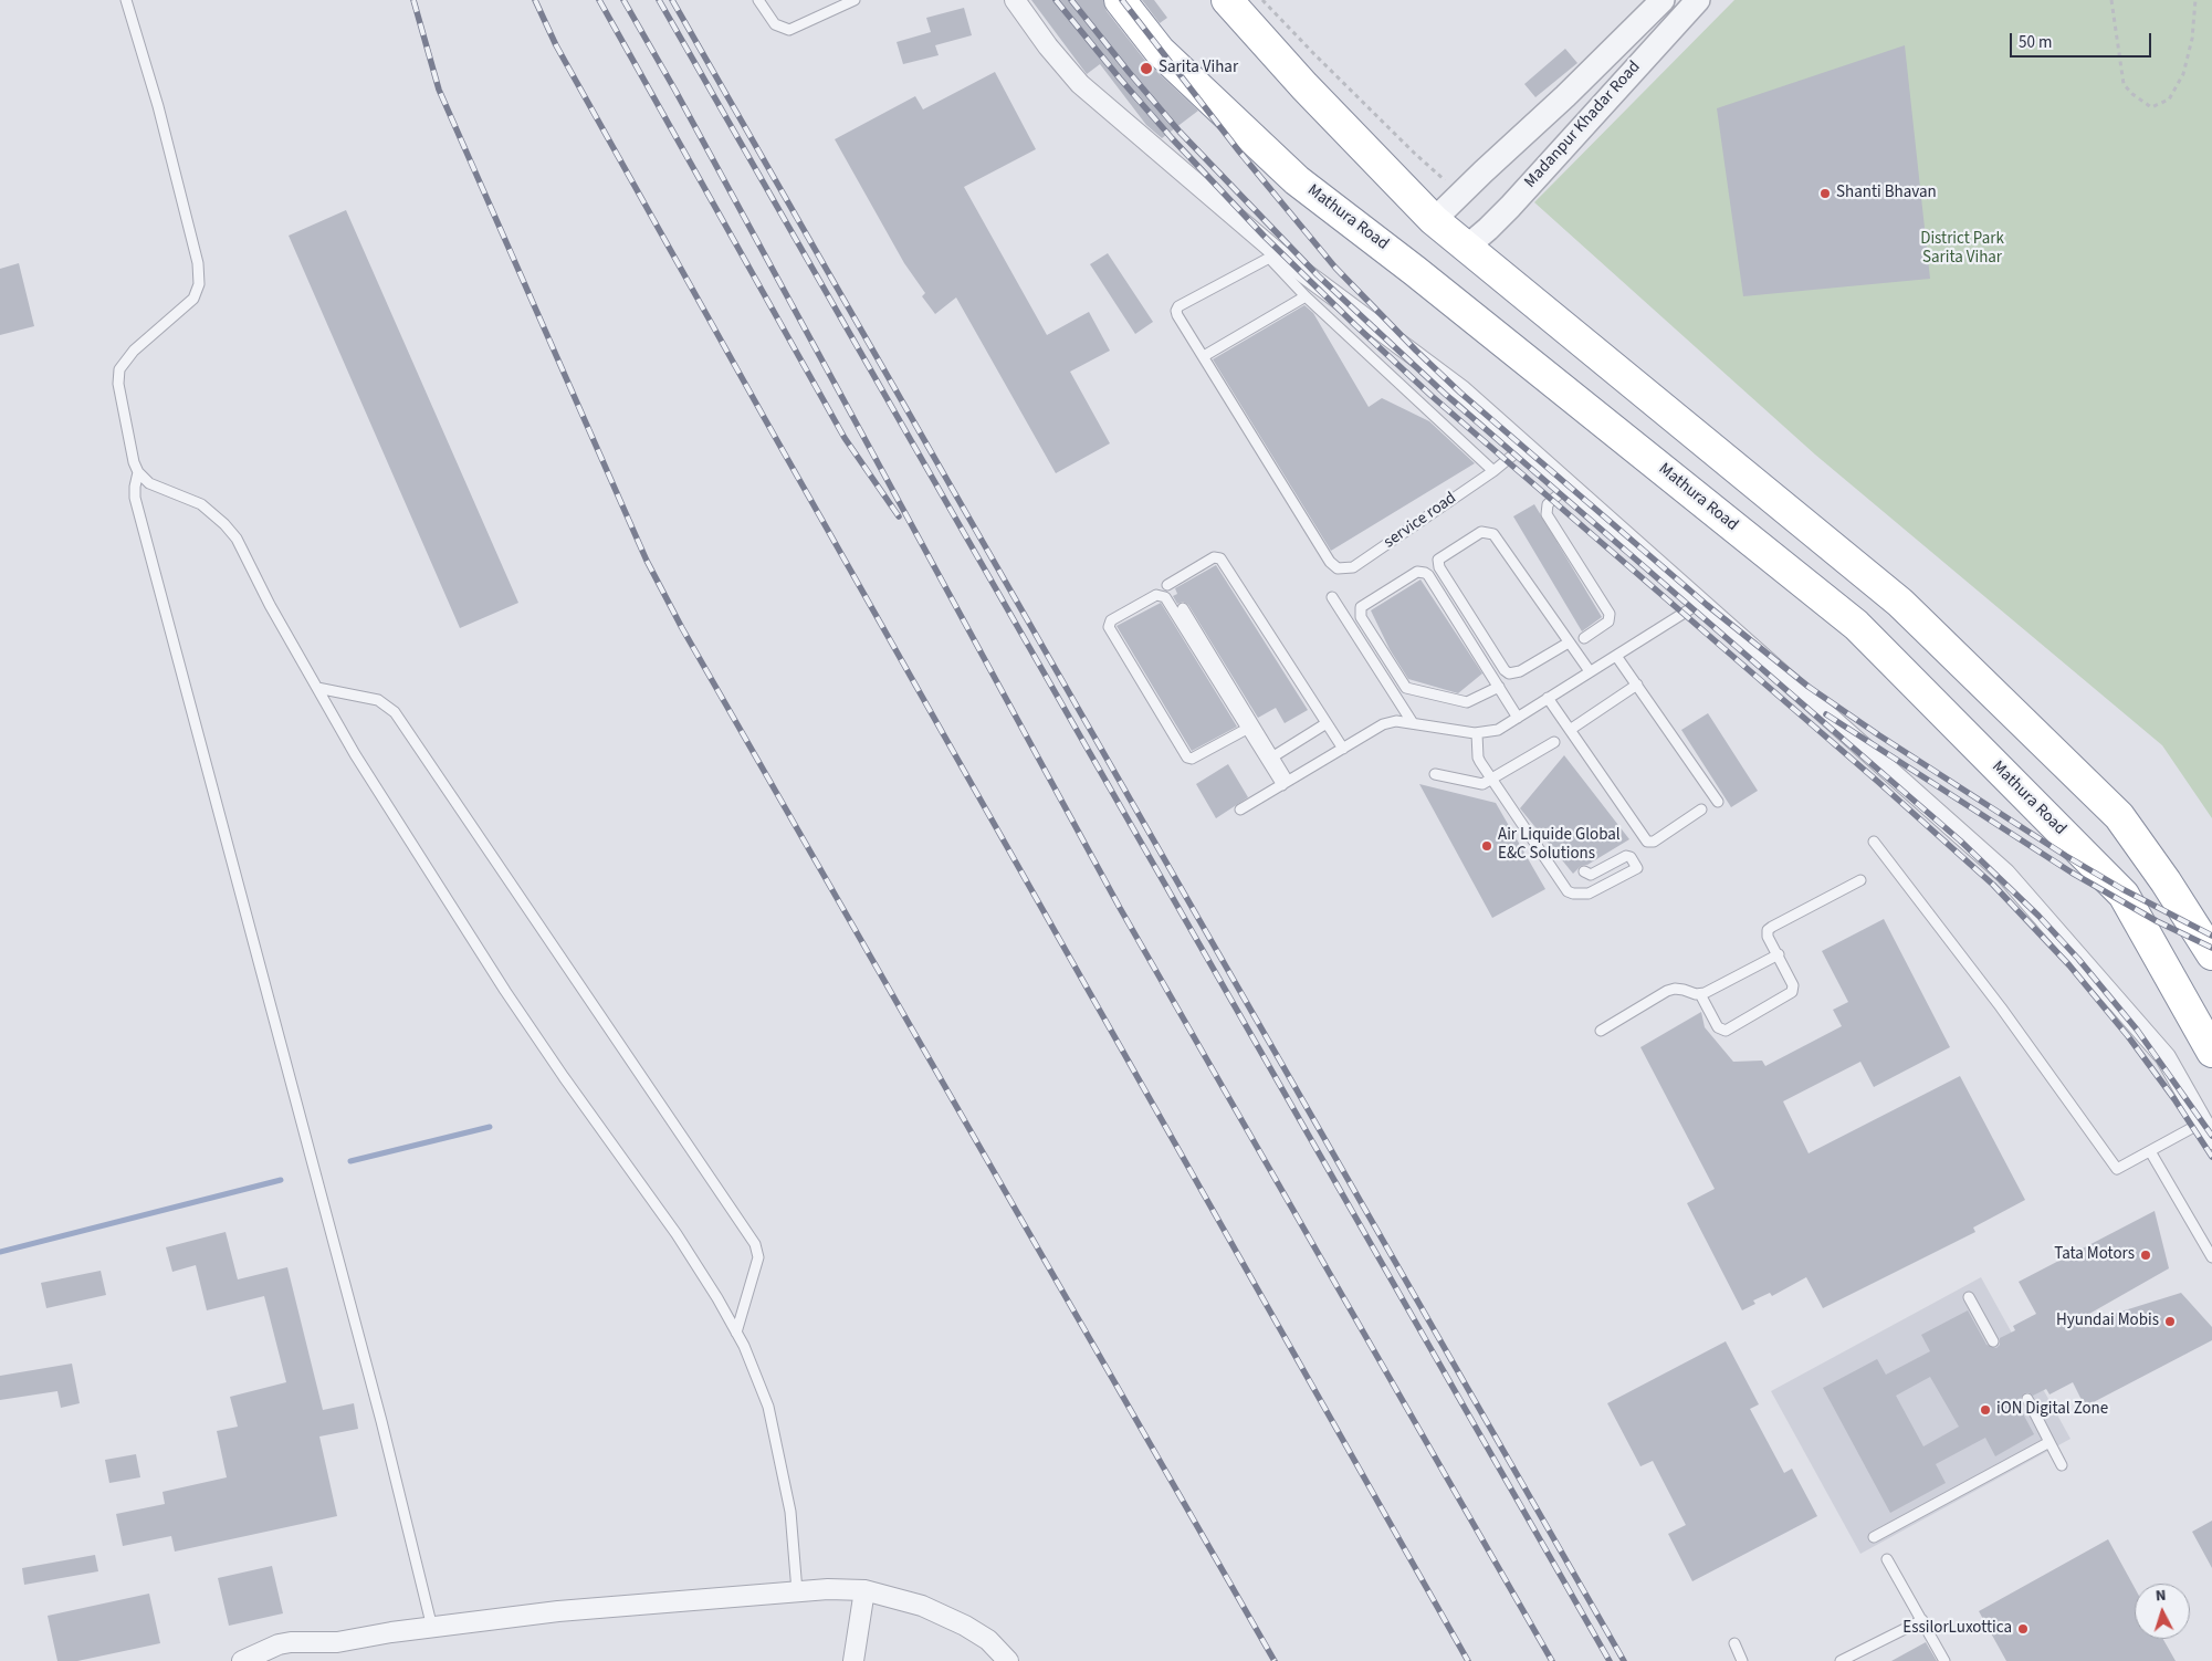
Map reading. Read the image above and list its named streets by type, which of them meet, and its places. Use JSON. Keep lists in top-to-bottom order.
{
  "streets": {
    "highway": ["Mathura Road"],
    "street": ["Madanpur Khadar Road"],
    "lane": ["service road"]
  },
  "parks": ["District Park Sarita Vihar"],
  "places": [
    "Sarita Vihar",
    "Shanti Bhavan",
    "Air Liquide Global E&C Solutions",
    "Tata Motors",
    "Hyundai Mobis",
    "iON Digital Zone",
    "EssilorLuxottica"
  ],
  "scale_bar": "50 m",
  "north": "top"
}
